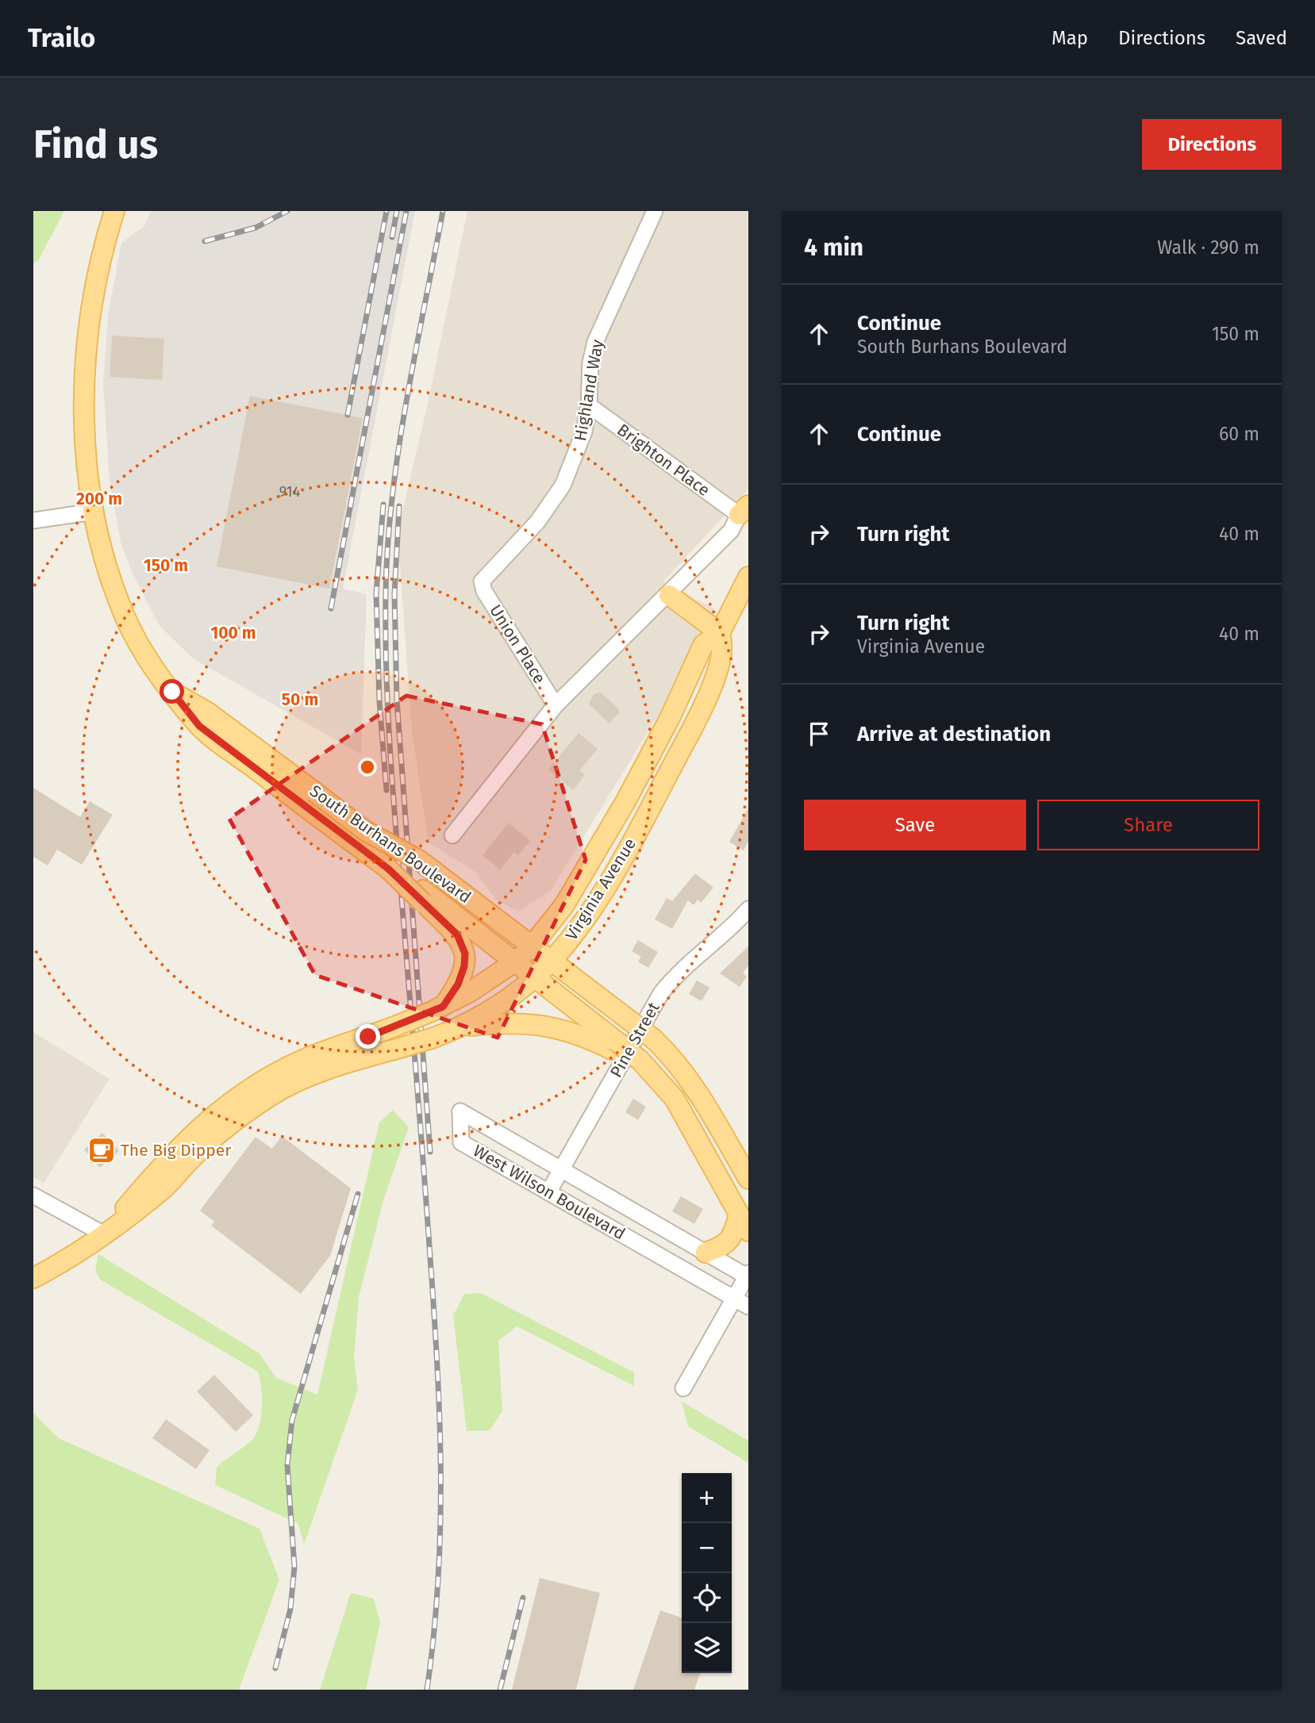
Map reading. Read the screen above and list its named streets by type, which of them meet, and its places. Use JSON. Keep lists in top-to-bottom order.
{
  "streets": {
    "main road": ["South Burhans Boulevard", "Virginia Avenue"],
    "street": [
      "Highland Way",
      "Brighton Place",
      "Union Place",
      "Pine Street",
      "West Wilson Boulevard"
    ]
  },
  "crossings": [
    ["Highland Way", "Brighton Place"],
    ["Highland Way", "Union Place"],
    ["South Burhans Boulevard", "Virginia Avenue"],
    ["Pine Street", "West Wilson Boulevard"]
  ],
  "places": {
    "cafe": ["The Big Dipper"]
  },
  "house_numbers": ["914"],
  "page": {
    "header": "Trailo",
    "nav": ["Map", "Directions", "Saved"],
    "buttons": [
      "Directions",
      ["Save", "Share"]
    ],
    "title": "Find us",
    "heading": ["4 min", "Walk · 290 m"],
    "list": [
      ["Continue", "South Burhans Boulevard", "150 m"],
      ["Continue", "60 m"],
      ["Turn right", "40 m"],
      ["Turn right", "Virginia Avenue", "40 m"],
      "Arrive at destination"
    ],
    "map_buttons": ["+", "−"]
  },
  "rings": [
    "200 m",
    "150 m",
    "100 m",
    "50 m"
  ]
}
